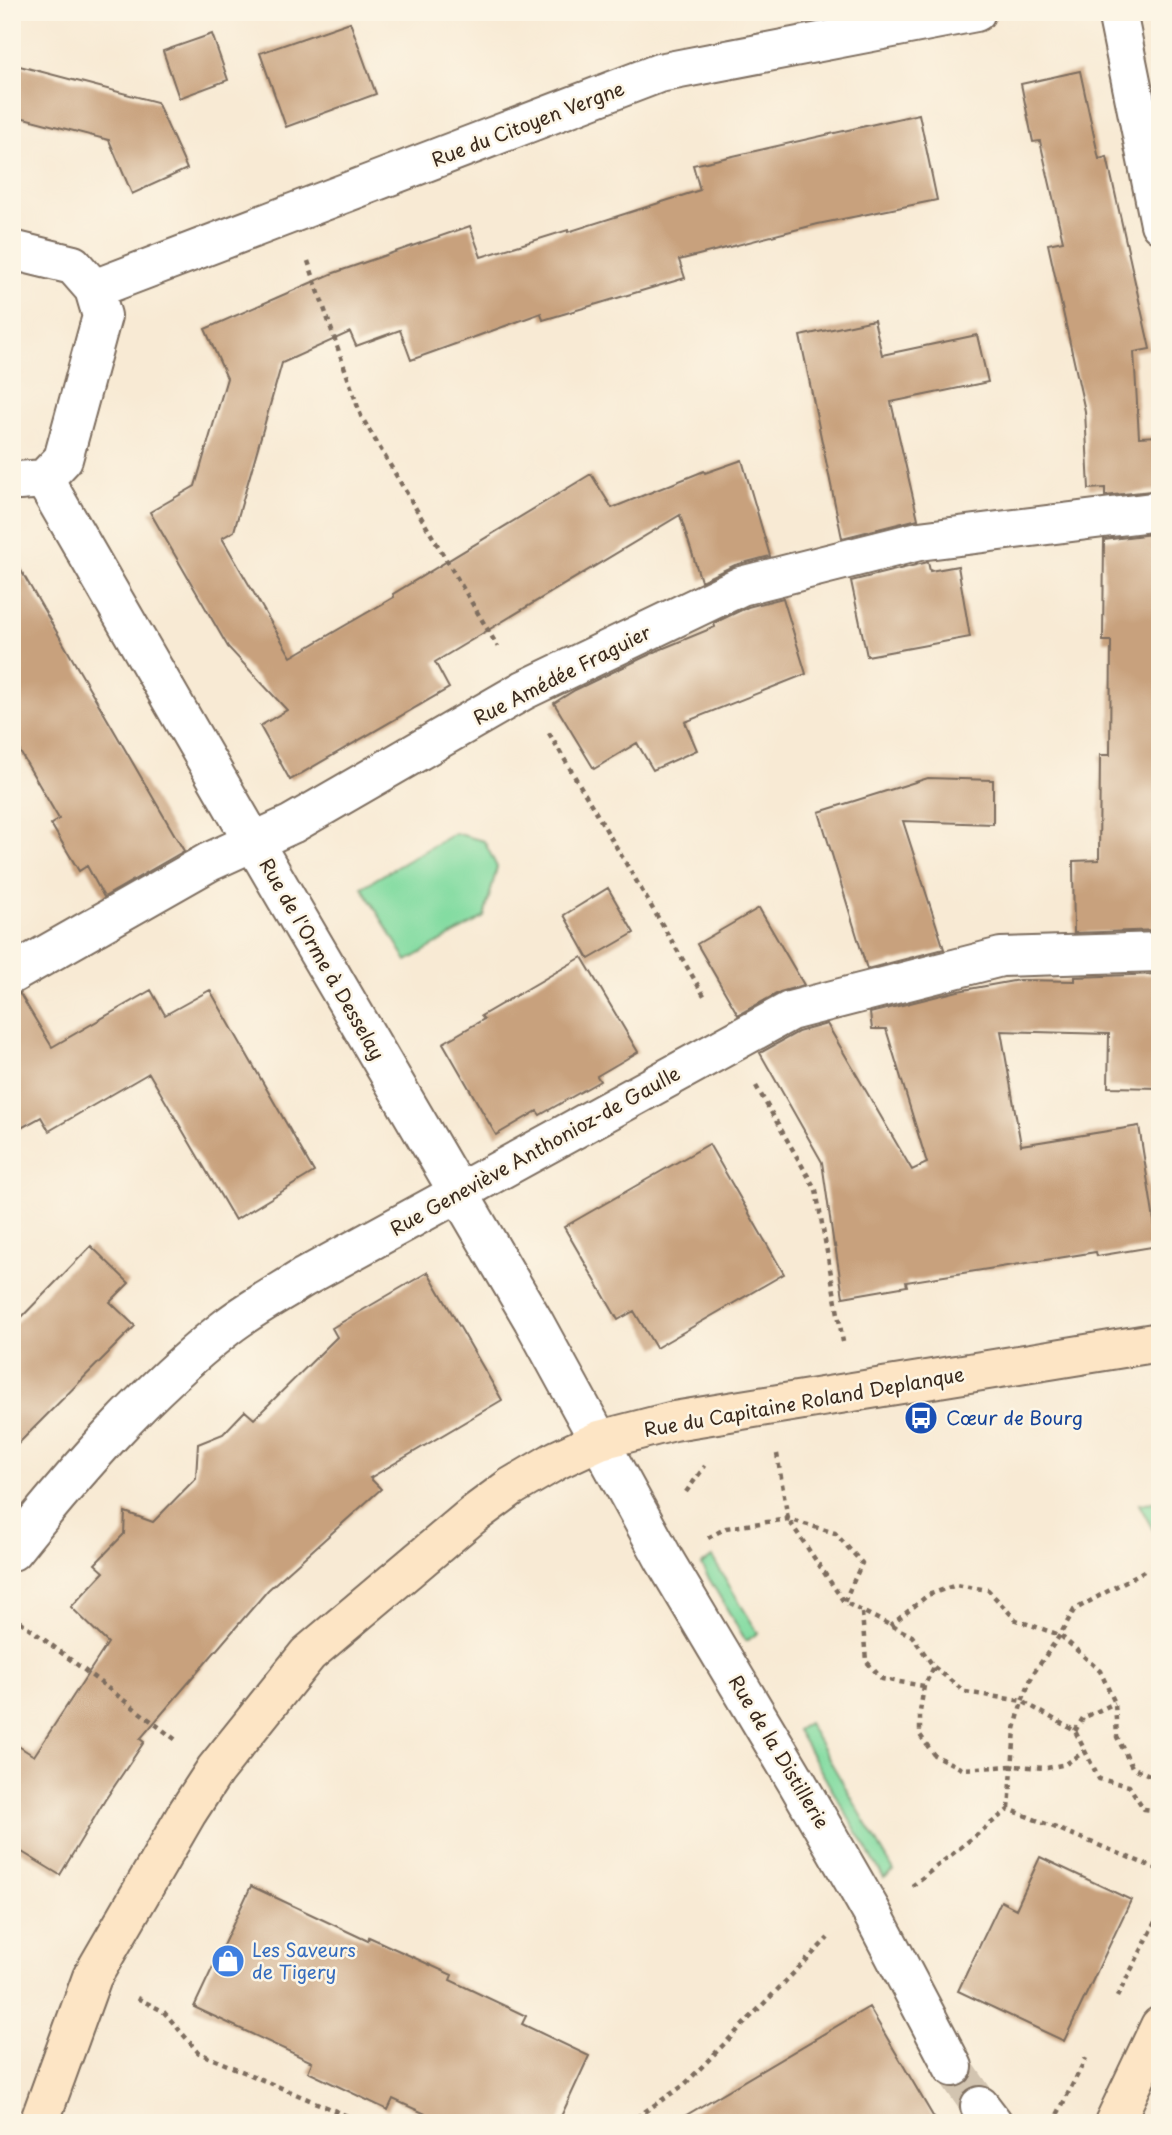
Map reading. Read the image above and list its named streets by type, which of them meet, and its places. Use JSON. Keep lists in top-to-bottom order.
{
  "streets": {
    "street": [
      "Rue du Citoyen Vergne",
      "Rue Amédée Fraguier",
      "Rue de l'Orme à Desselay",
      "Rue Geneviève Anthonioz-de Gaulle",
      "Rue du Capitaine Roland Deplanque",
      "Rue de la Distillerie"
    ]
  },
  "crossings": [
    ["Rue Amédée Fraguier", "Rue de l'Orme à Desselay"],
    ["Rue de l'Orme à Desselay", "Rue Geneviève Anthonioz-de Gaulle"],
    ["Rue de l'Orme à Desselay", "Rue du Capitaine Roland Deplanque"],
    ["Rue de l'Orme à Desselay", "Rue de la Distillerie"],
    ["Rue du Capitaine Roland Deplanque", "Rue de la Distillerie"]
  ],
  "places": {
    "bus stop": ["Cœur de Bourg"],
    "shop": ["Les Saveurs de Tigery"]
  }
}
